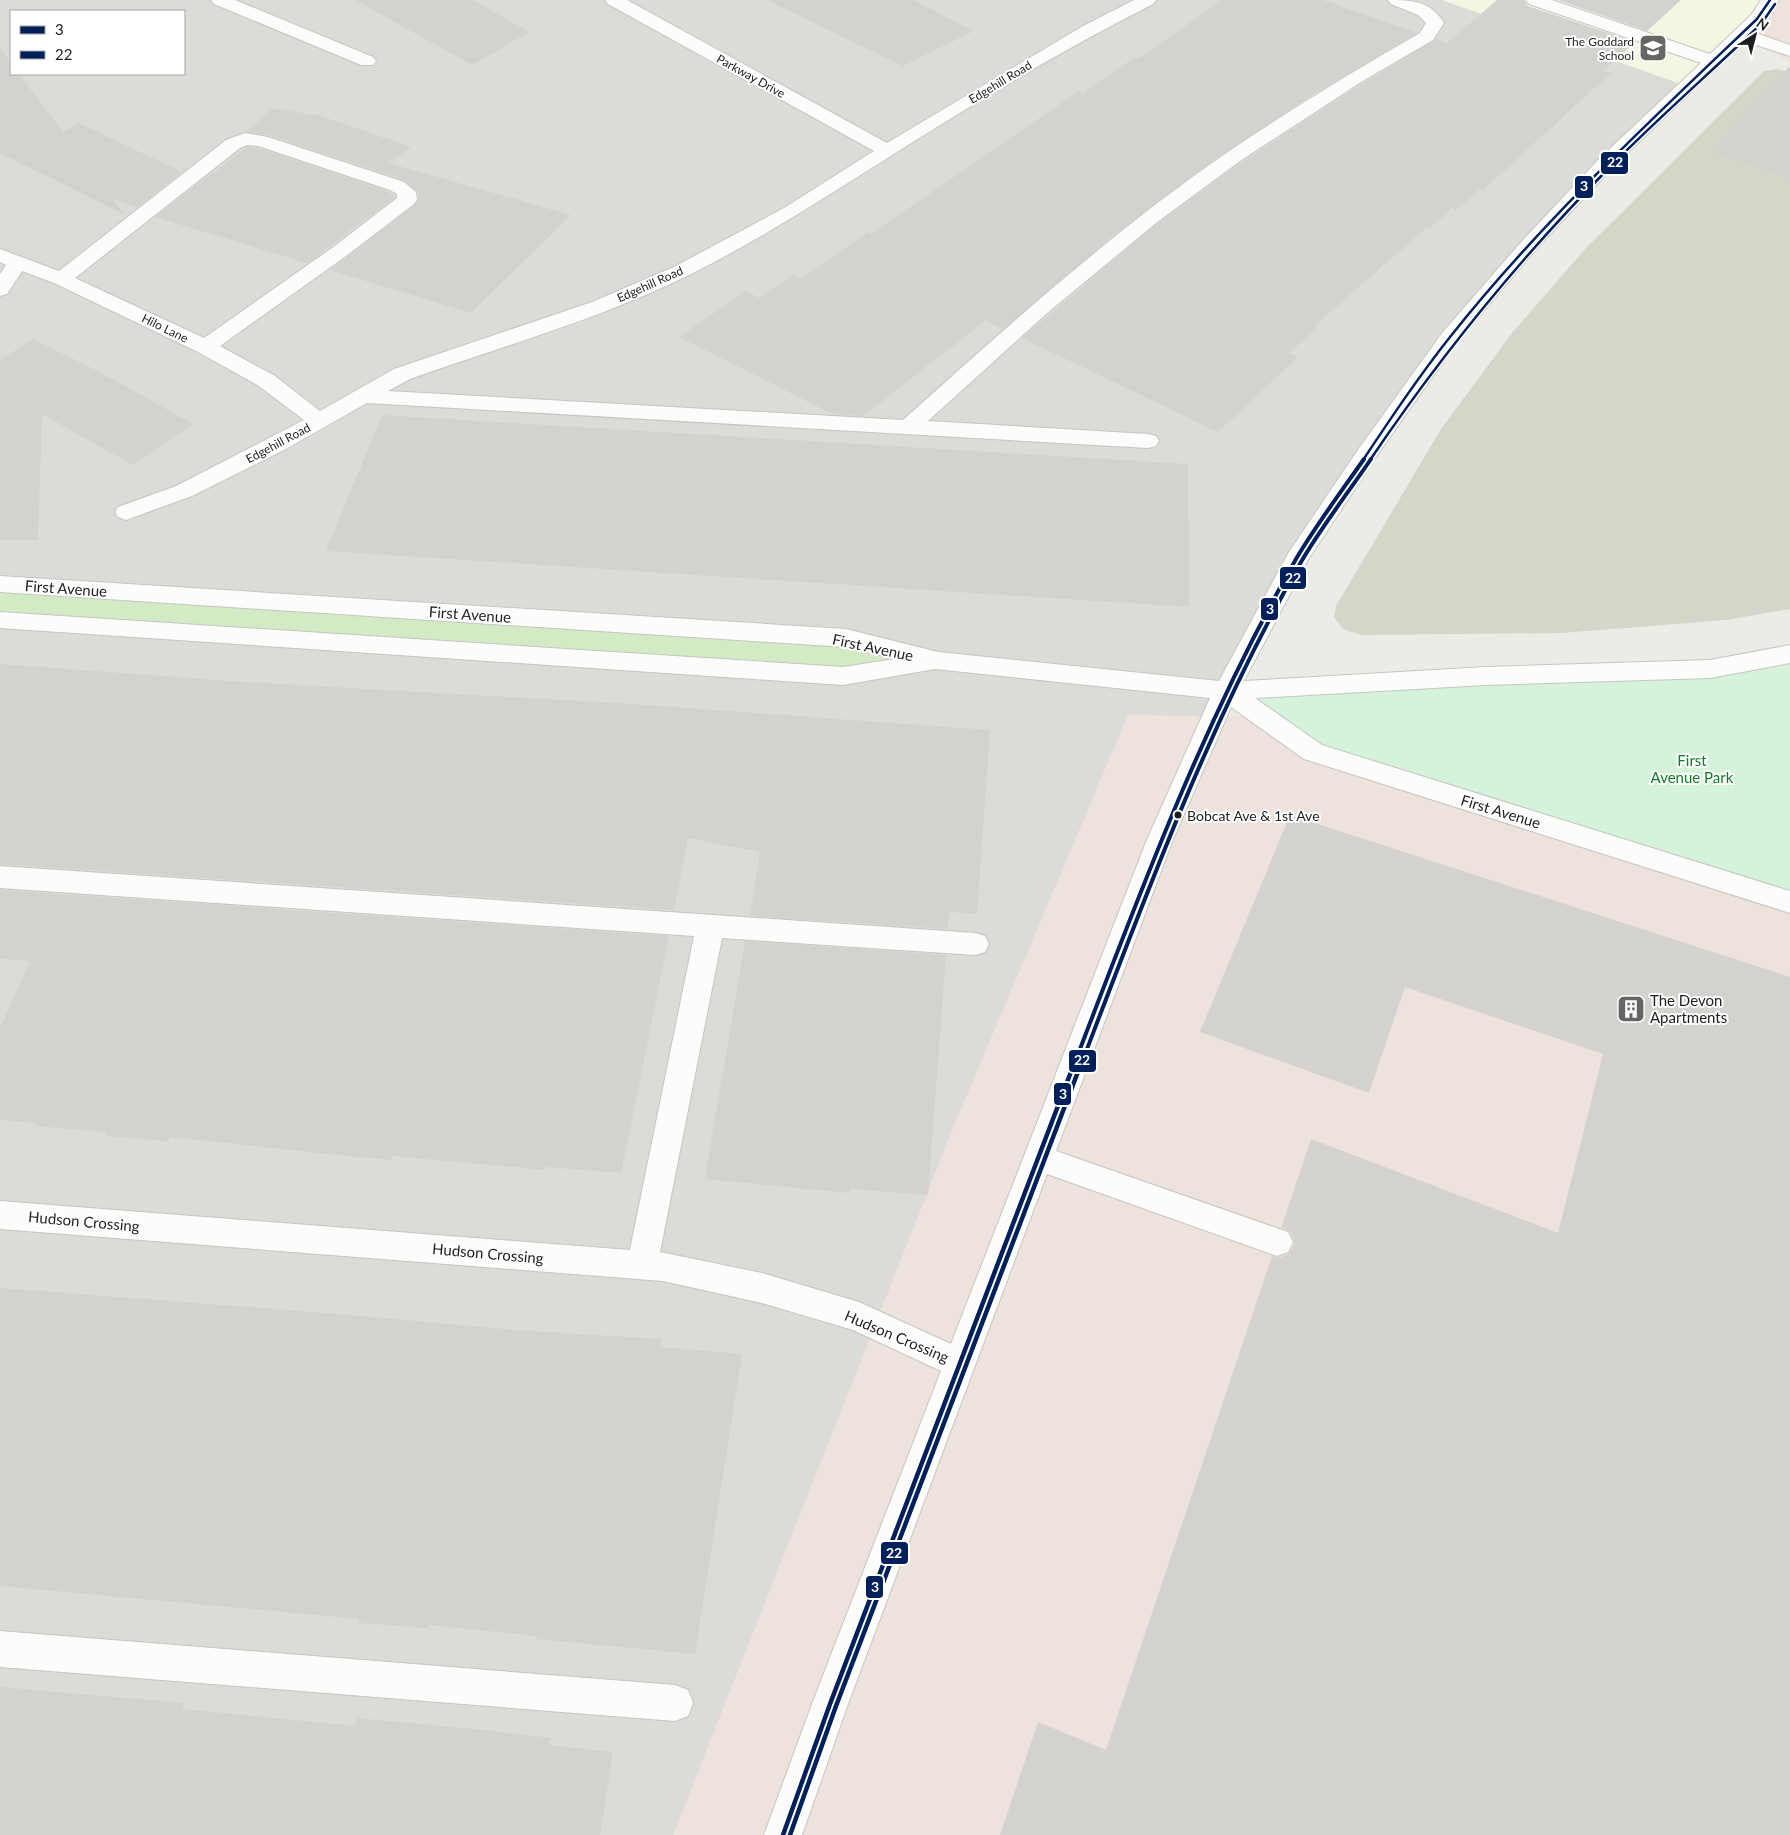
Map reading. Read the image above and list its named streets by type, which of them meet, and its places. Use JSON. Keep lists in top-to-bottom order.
{
  "streets": {
    "street": [
      "Parkway Drive",
      "Edgehill Road",
      "Hilo Lane",
      "First Avenue",
      "Hudson Crossing"
    ]
  },
  "crossings": [
    ["Parkway Drive", "Edgehill Road"],
    ["Edgehill Road", "Hilo Lane"]
  ],
  "parks": ["First Avenue Park"],
  "places": {
    "school or university": ["The Goddard School"],
    "other": ["Bobcat Ave & 1st Ave"],
    "building": ["The Devon Apartments"]
  },
  "lines": ["transit line 3", "transit line 22"],
  "legend": ["3", "22"],
  "north": "top right"
}
